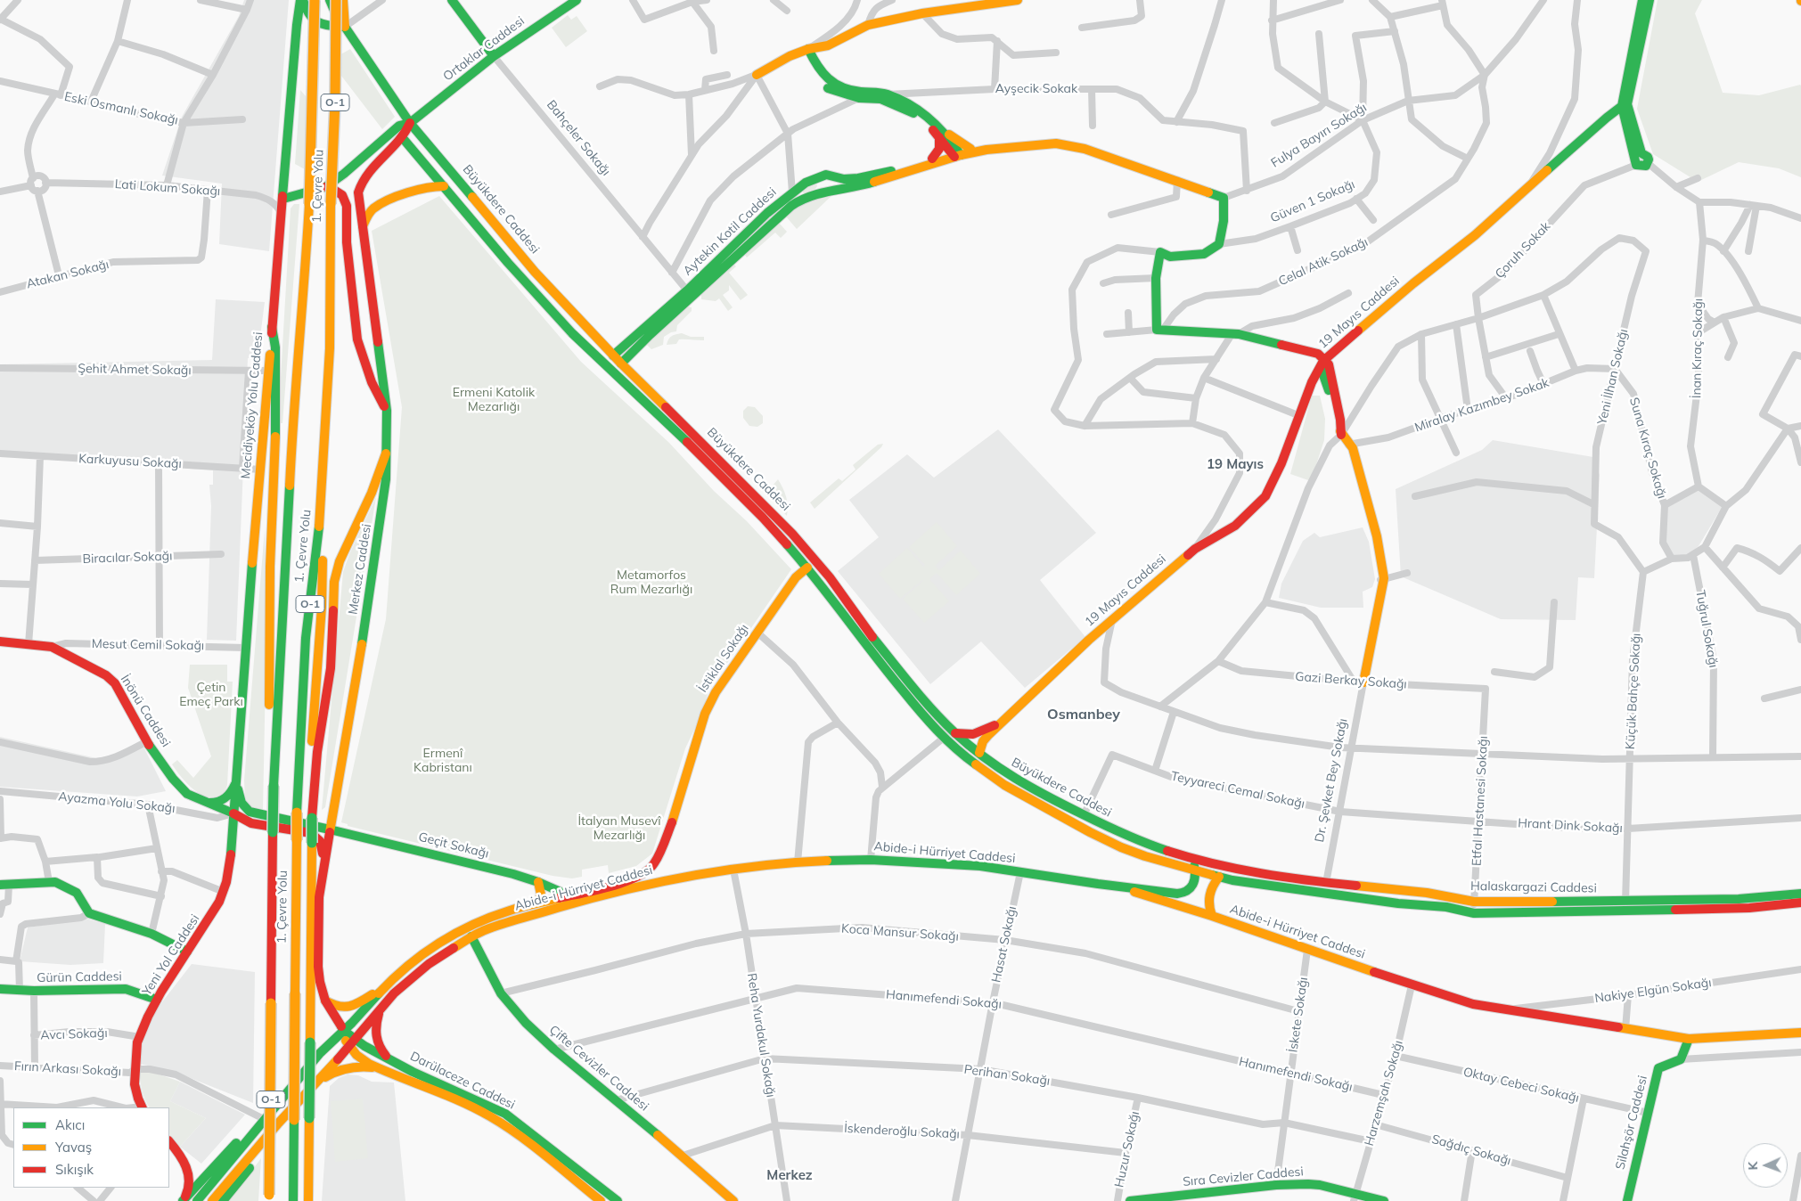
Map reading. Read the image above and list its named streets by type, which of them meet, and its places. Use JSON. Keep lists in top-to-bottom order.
{
  "streets": {
    "main road": [
      "Ortaklar Caddesi",
      "O-1",
      "Bahçeler Sokağı",
      "1. Çevre Yolu",
      "Güven 1 Sokağı",
      "Büyükdere Caddesi",
      "Aytekin Kotil Caddesi",
      "19 Mayıs Caddesi",
      "Mecidiyeköy Yolu Caddesi",
      "Merkez Caddesi",
      "İstiklal Sokağı",
      "İnönü Caddesi",
      "Dr. Şevket Bey Sokağı",
      "Geçit Sokağı",
      "Abide-i Hürriyet Caddesi",
      "Halaskargazi Caddesi",
      "Yeni Yol Caddesi",
      "Gürün Caddesi",
      "Çifte Cevizler Caddesi",
      "Darülaceze Caddesi",
      "Silahşör Caddesi",
      "Sıra Cevizler Caddesi"
    ],
    "street": [
      "Ayşecik Sokak",
      "Eski Osmanlı Sokağı",
      "Fulya Bayırı Sokağı",
      "Lati Lokum Sokağı",
      "Çoruh Sokak",
      "Celal Atik Sokağı",
      "Atakan Sokağı",
      "İnan Kıraç Sokağı",
      "Şehit Ahmet Sokağı",
      "Yeni İlhan Sokağı",
      "Miralay Kazımbey Sokak",
      "Suna Kıraç Sokağı",
      "Karkuyusu Sokağı",
      "Biracılar Sokağı",
      "Tuğrul Sokağı",
      "Mesut Cemil Sokağı",
      "Gazi Berkay Sokağı",
      "Küçük Bahçe Sokağı",
      "Teyyareci Cemal Sokağı",
      "Etfal Hastanesi Sokağı",
      "Ayazma Yolu Sokağı",
      "Hrant Dink Sokağı",
      "Koca Mansur Sokağı",
      "Hasat Sokağı",
      "Nakiye Elgün Sokağı",
      "Hanımefendi Sokağı",
      "İskete Sokağı",
      "Avcı Sokağı",
      "Reha Yurdakul Sokağı",
      "Fırın Arkası Sokağı",
      "Perihan Sokağı",
      "Oktay Cebeci Sokağı",
      "Harzemşah Sokağı",
      "İskenderoğlu Sokağı",
      "Huzur Sokağı",
      "Sağdıç Sokağı"
    ]
  },
  "crossings": [
    ["Ortaklar Caddesi", "Bahçeler Sokağı"],
    ["Ortaklar Caddesi", "Büyükdere Caddesi"],
    ["Ortaklar Caddesi", "Merkez Caddesi"],
    ["Ayşecik Sokak", "Fulya Bayırı Sokağı"],
    ["Fulya Bayırı Sokağı", "Güven 1 Sokağı"],
    ["Fulya Bayırı Sokağı", "Celal Atik Sokağı"],
    ["Bahçeler Sokağı", "Aytekin Kotil Caddesi"],
    ["Lati Lokum Sokağı", "Atakan Sokağı"],
    ["Lati Lokum Sokağı", "Mecidiyeköy Yolu Caddesi"],
    ["Büyükdere Caddesi", "Aytekin Kotil Caddesi"],
    ["Büyükdere Caddesi", "19 Mayıs Caddesi"],
    ["Büyükdere Caddesi", "Merkez Caddesi"],
    ["Büyükdere Caddesi", "İstiklal Sokağı"],
    ["Büyükdere Caddesi", "Teyyareci Cemal Sokağı"],
    ["Büyükdere Caddesi", "Halaskargazi Caddesi"],
    ["19 Mayıs Caddesi", "Dr. Şevket Bey Sokağı"],
    ["İnan Kıraç Sokağı", "Suna Kıraç Sokağı"],
    ["İnan Kıraç Sokağı", "Tuğrul Sokağı"],
    ["Şehit Ahmet Sokağı", "Mecidiyeköy Yolu Caddesi"],
    ["Yeni İlhan Sokağı", "Miralay Kazımbey Sokak"],
    ["Yeni İlhan Sokağı", "Suna Kıraç Sokağı"],
    ["Mecidiyeköy Yolu Caddesi", "Karkuyusu Sokağı"],
    ["Mecidiyeköy Yolu Caddesi", "Mesut Cemil Sokağı"],
    ["Mecidiyeköy Yolu Caddesi", "İnönü Caddesi"],
    ["Mecidiyeköy Yolu Caddesi", "Ayazma Yolu Sokağı"],
    ["Mecidiyeköy Yolu Caddesi", "Geçit Sokağı"],
    ["Mecidiyeköy Yolu Caddesi", "Yeni Yol Caddesi"],
    ["Miralay Kazımbey Sokak", "Suna Kıraç Sokağı"],
    ["Miralay Kazımbey Sokak", "Dr. Şevket Bey Sokağı"],
    ["Suna Kıraç Sokağı", "Tuğrul Sokağı"],
    ["Merkez Caddesi", "İnönü Caddesi"],
    ["Merkez Caddesi", "Geçit Sokağı"],
    ["Merkez Caddesi", "Abide-i Hürriyet Caddesi"],
    ["Mesut Cemil Sokağı", "İnönü Caddesi"],
    ["İstiklal Sokağı", "Abide-i Hürriyet Caddesi"],
    ["Gazi Berkay Sokağı", "Dr. Şevket Bey Sokağı"],
    ["Gazi Berkay Sokağı", "Etfal Hastanesi Sokağı"],
    ["Küçük Bahçe Sokağı", "Hrant Dink Sokağı"],
    ["Küçük Bahçe Sokağı", "Halaskargazi Caddesi"],
    ["İnönü Caddesi", "Ayazma Yolu Sokağı"],
    ["İnönü Caddesi", "Yeni Yol Caddesi"],
    ["Dr. Şevket Bey Sokağı", "Teyyareci Cemal Sokağı"],
    ["Dr. Şevket Bey Sokağı", "Hrant Dink Sokağı"],
    ["Dr. Şevket Bey Sokağı", "Halaskargazi Caddesi"],
    ["Teyyareci Cemal Sokağı", "Hrant Dink Sokağı"],
    ["Etfal Hastanesi Sokağı", "Hrant Dink Sokağı"],
    ["Etfal Hastanesi Sokağı", "Halaskargazi Caddesi"],
    ["Ayazma Yolu Sokağı", "Yeni Yol Caddesi"],
    ["Geçit Sokağı", "Abide-i Hürriyet Caddesi"],
    ["Abide-i Hürriyet Caddesi", "Hasat Sokağı"],
    ["Abide-i Hürriyet Caddesi", "Nakiye Elgün Sokağı"],
    ["Abide-i Hürriyet Caddesi", "İskete Sokağı"],
    ["Abide-i Hürriyet Caddesi", "Reha Yurdakul Sokağı"],
    ["Abide-i Hürriyet Caddesi", "Çifte Cevizler Caddesi"],
    ["Abide-i Hürriyet Caddesi", "Fırın Arkası Sokağı"],
    ["Abide-i Hürriyet Caddesi", "Darülaceze Caddesi"],
    ["Abide-i Hürriyet Caddesi", "Harzemşah Sokağı"],
    ["Koca Mansur Sokağı", "Hasat Sokağı"],
    ["Koca Mansur Sokağı", "İskete Sokağı"],
    ["Koca Mansur Sokağı", "Reha Yurdakul Sokağı"],
    ["Koca Mansur Sokağı", "Çifte Cevizler Caddesi"],
    ["Hasat Sokağı", "Hanımefendi Sokağı"],
    ["Hasat Sokağı", "Perihan Sokağı"],
    ["Hasat Sokağı", "İskenderoğlu Sokağı"],
    ["Yeni Yol Caddesi", "Gürün Caddesi"],
    ["Yeni Yol Caddesi", "Avcı Sokağı"],
    ["Yeni Yol Caddesi", "Fırın Arkası Sokağı"],
    ["Hanımefendi Sokağı", "İskete Sokağı"],
    ["Hanımefendi Sokağı", "Reha Yurdakul Sokağı"],
    ["Hanımefendi Sokağı", "Çifte Cevizler Caddesi"],
    ["Hanımefendi Sokağı", "Harzemşah Sokağı"],
    ["İskete Sokağı", "Perihan Sokağı"],
    ["İskete Sokağı", "Sıra Cevizler Caddesi"],
    ["Reha Yurdakul Sokağı", "Perihan Sokağı"],
    ["Reha Yurdakul Sokağı", "İskenderoğlu Sokağı"],
    ["Çifte Cevizler Caddesi", "Perihan Sokağı"],
    ["Çifte Cevizler Caddesi", "İskenderoğlu Sokağı"],
    ["Perihan Sokağı", "Harzemşah Sokağı"],
    ["Perihan Sokağı", "Huzur Sokağı"],
    ["Oktay Cebeci Sokağı", "Harzemşah Sokağı"],
    ["Oktay Cebeci Sokağı", "Silahşör Caddesi"],
    ["Harzemşah Sokağı", "Sağdıç Sokağı"],
    ["Harzemşah Sokağı", "Sıra Cevizler Caddesi"],
    ["İskenderoğlu Sokağı", "Huzur Sokağı"]
  ],
  "districts": ["19 Mayıs", "Osmanbey", "Merkez"],
  "parks": [
    "Ermeni Katolik Mezarlığı",
    "Metamorfos Rum Mezarlığı",
    "Çetin Emeç Parkı",
    "Ermenî Kabristanı",
    "İtalyan Musevî Mezarlığı"
  ],
  "legend": ["Akıcı", "Yavaş", "Sıkışık"],
  "north": "left"
}
